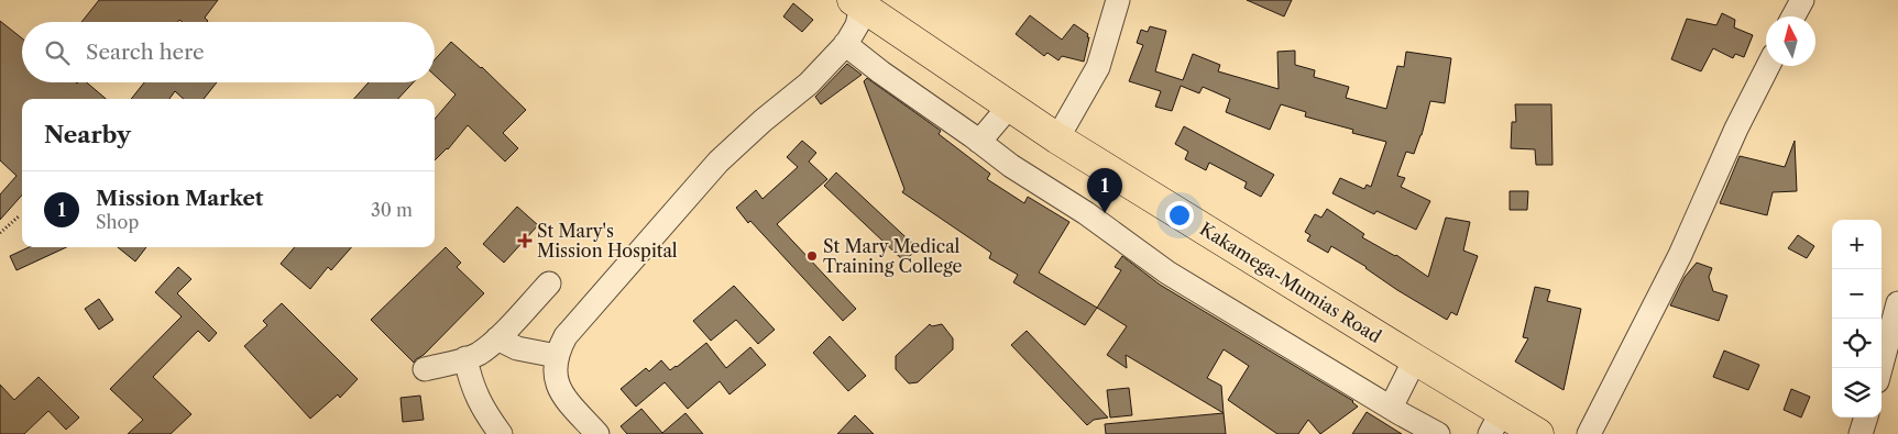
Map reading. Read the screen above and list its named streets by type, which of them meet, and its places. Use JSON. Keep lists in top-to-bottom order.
{
  "streets": {
    "highway": ["Kakamega-Mumias Road"]
  },
  "places": {
    "health": ["St Mary's Mission Hospital"],
    "other": ["St Mary Medical Training College"]
  },
  "north": "top",
  "page": {
    "search": "Search here",
    "heading": "Nearby",
    "pins": "1",
    "list": [
      {
        "mark": "1",
        "name": "Mission Market",
        "note": "Shop",
        "value": "30 m"
      }
    ],
    "map_buttons": ["+", "−"]
  }
}
